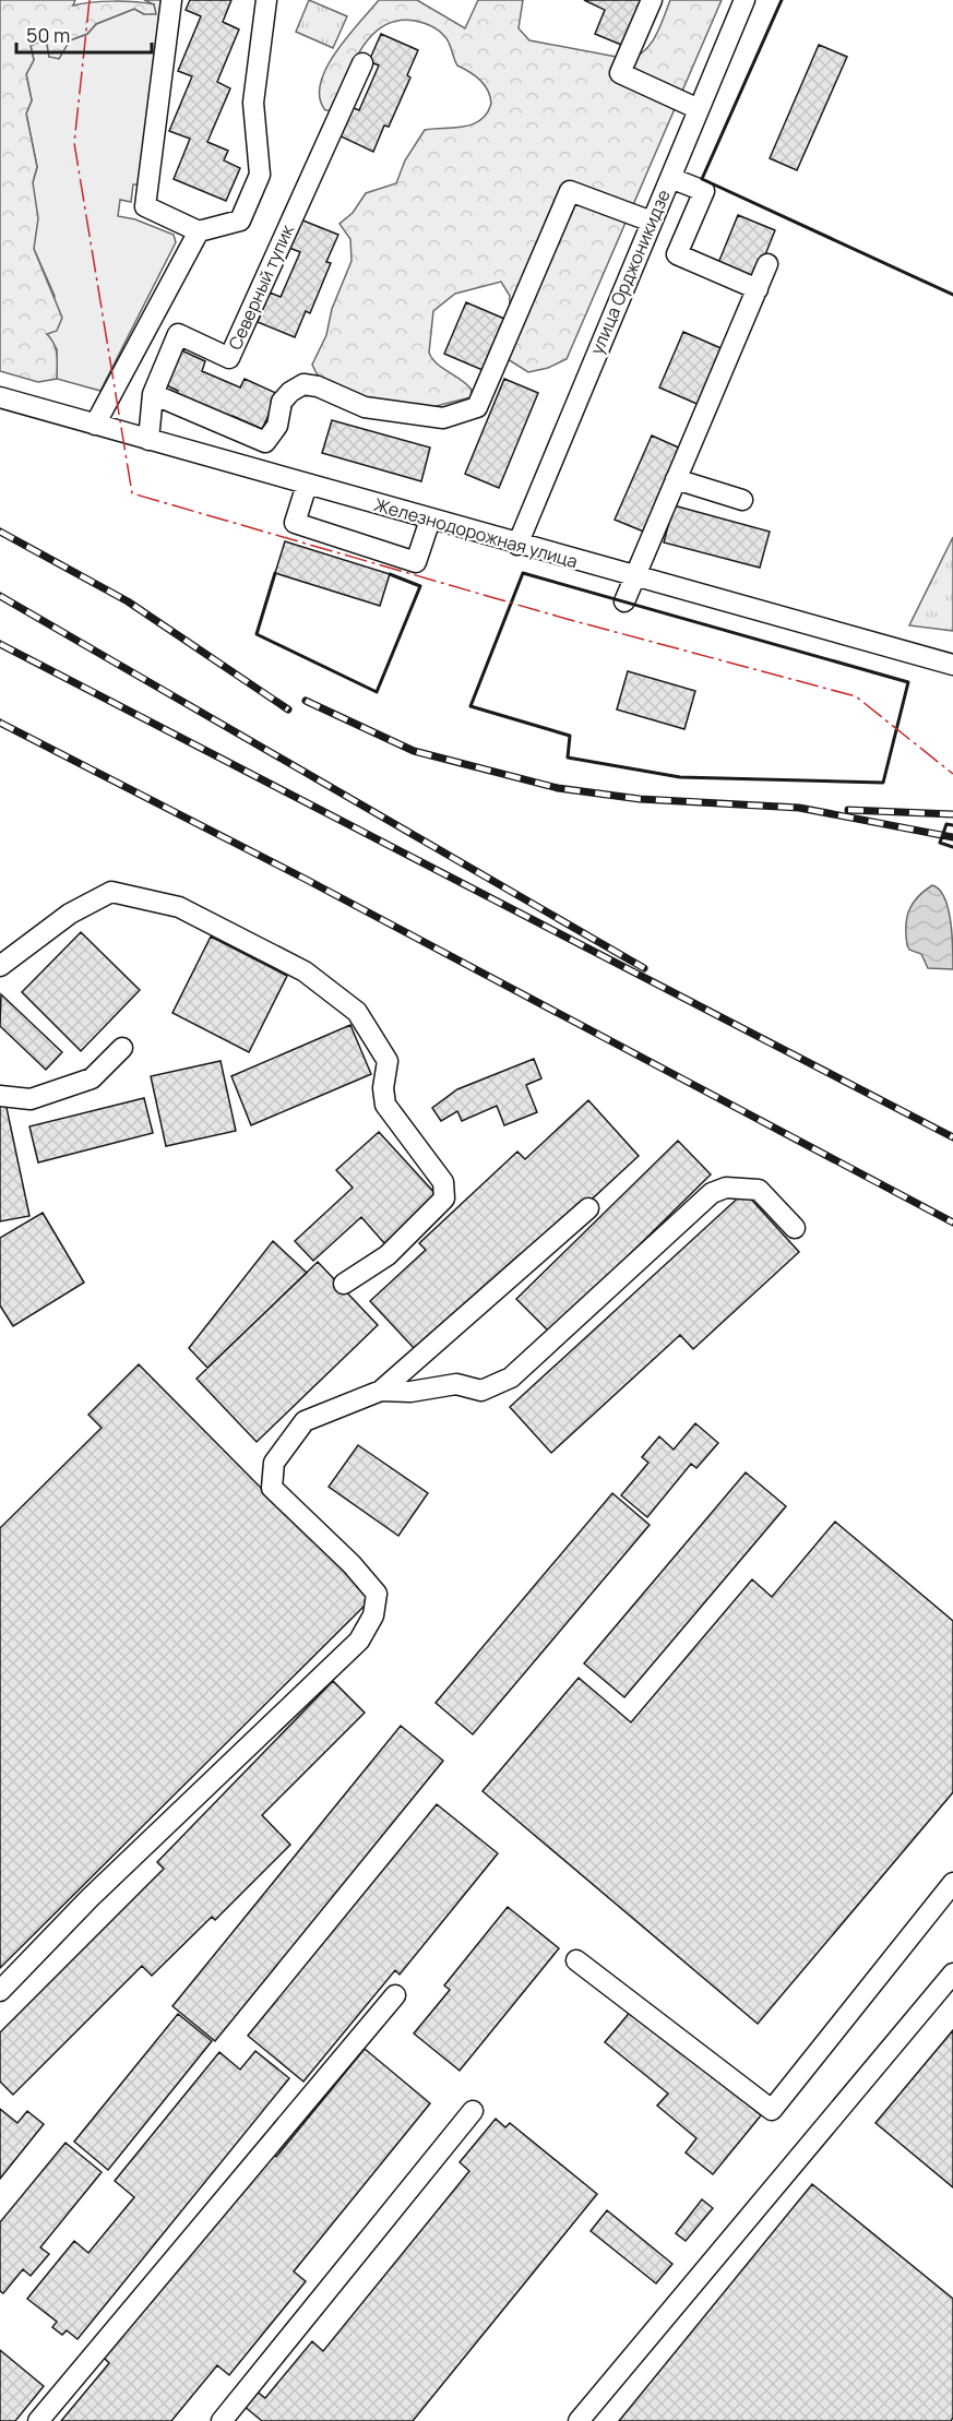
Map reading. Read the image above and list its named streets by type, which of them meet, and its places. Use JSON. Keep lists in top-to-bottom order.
{
  "streets": {
    "street": ["улица Орджоникидзе", "Северный тупик", "Железнодорожная улица"]
  },
  "crossings": [
    ["улица Орджоникидзе", "Железнодорожная улица"],
    ["Северный тупик", "Железнодорожная улица"]
  ],
  "scale_bar": "50 m"
}
